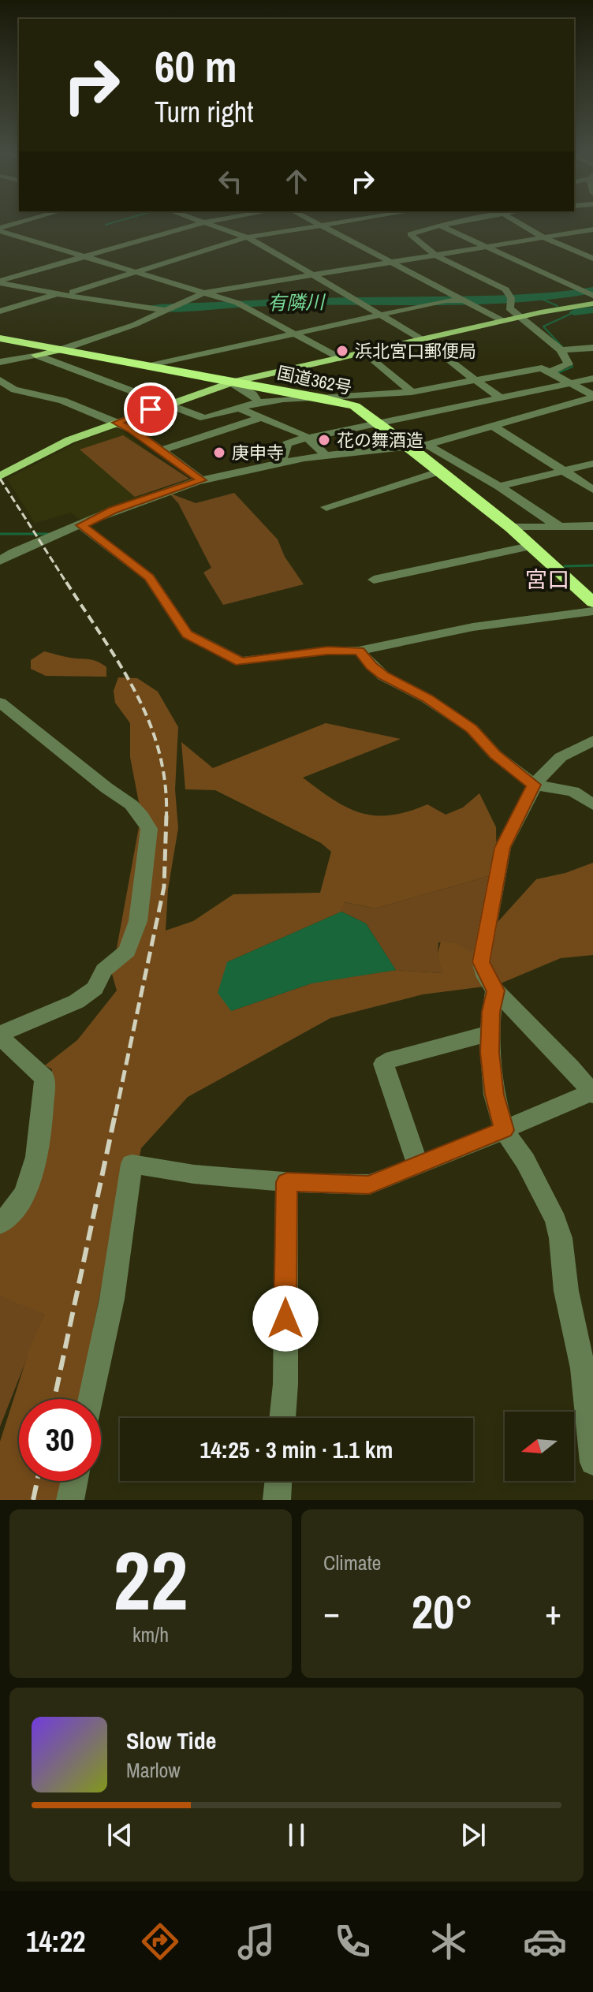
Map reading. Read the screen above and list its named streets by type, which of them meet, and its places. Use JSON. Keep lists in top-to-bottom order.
{
  "streets": {
    "highway": ["国道362号"]
  },
  "districts": ["宮口"],
  "water": ["有隣川"],
  "places": ["浜北宮口郵便局", "花の舞酒造", "庚申寺"],
  "north": "left",
  "page": {
    "turn": ["60 m", "Turn right"],
    "limit": "30",
    "trip": "14:25 · 3 min · 1.1 km",
    "tile": [
      ["22", "km/h"],
      "Climate"
    ],
    "heat": ["−", "20°", "+"],
    "song": ["Slow Tide", "Marlow"],
    "tabs": "14:22"
  }
}
